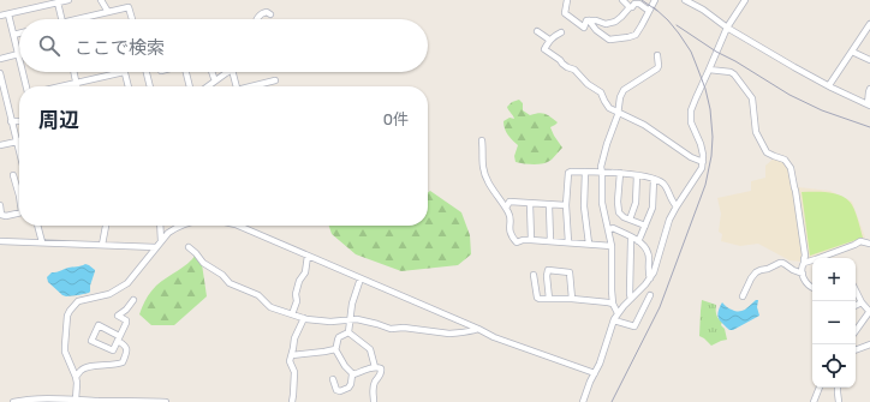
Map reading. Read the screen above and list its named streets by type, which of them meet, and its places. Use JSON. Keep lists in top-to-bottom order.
{
  "page": {
    "search": "ここで検索",
    "heading": ["周辺", "0件"],
    "map_buttons": ["+", "−"]
  }
}
